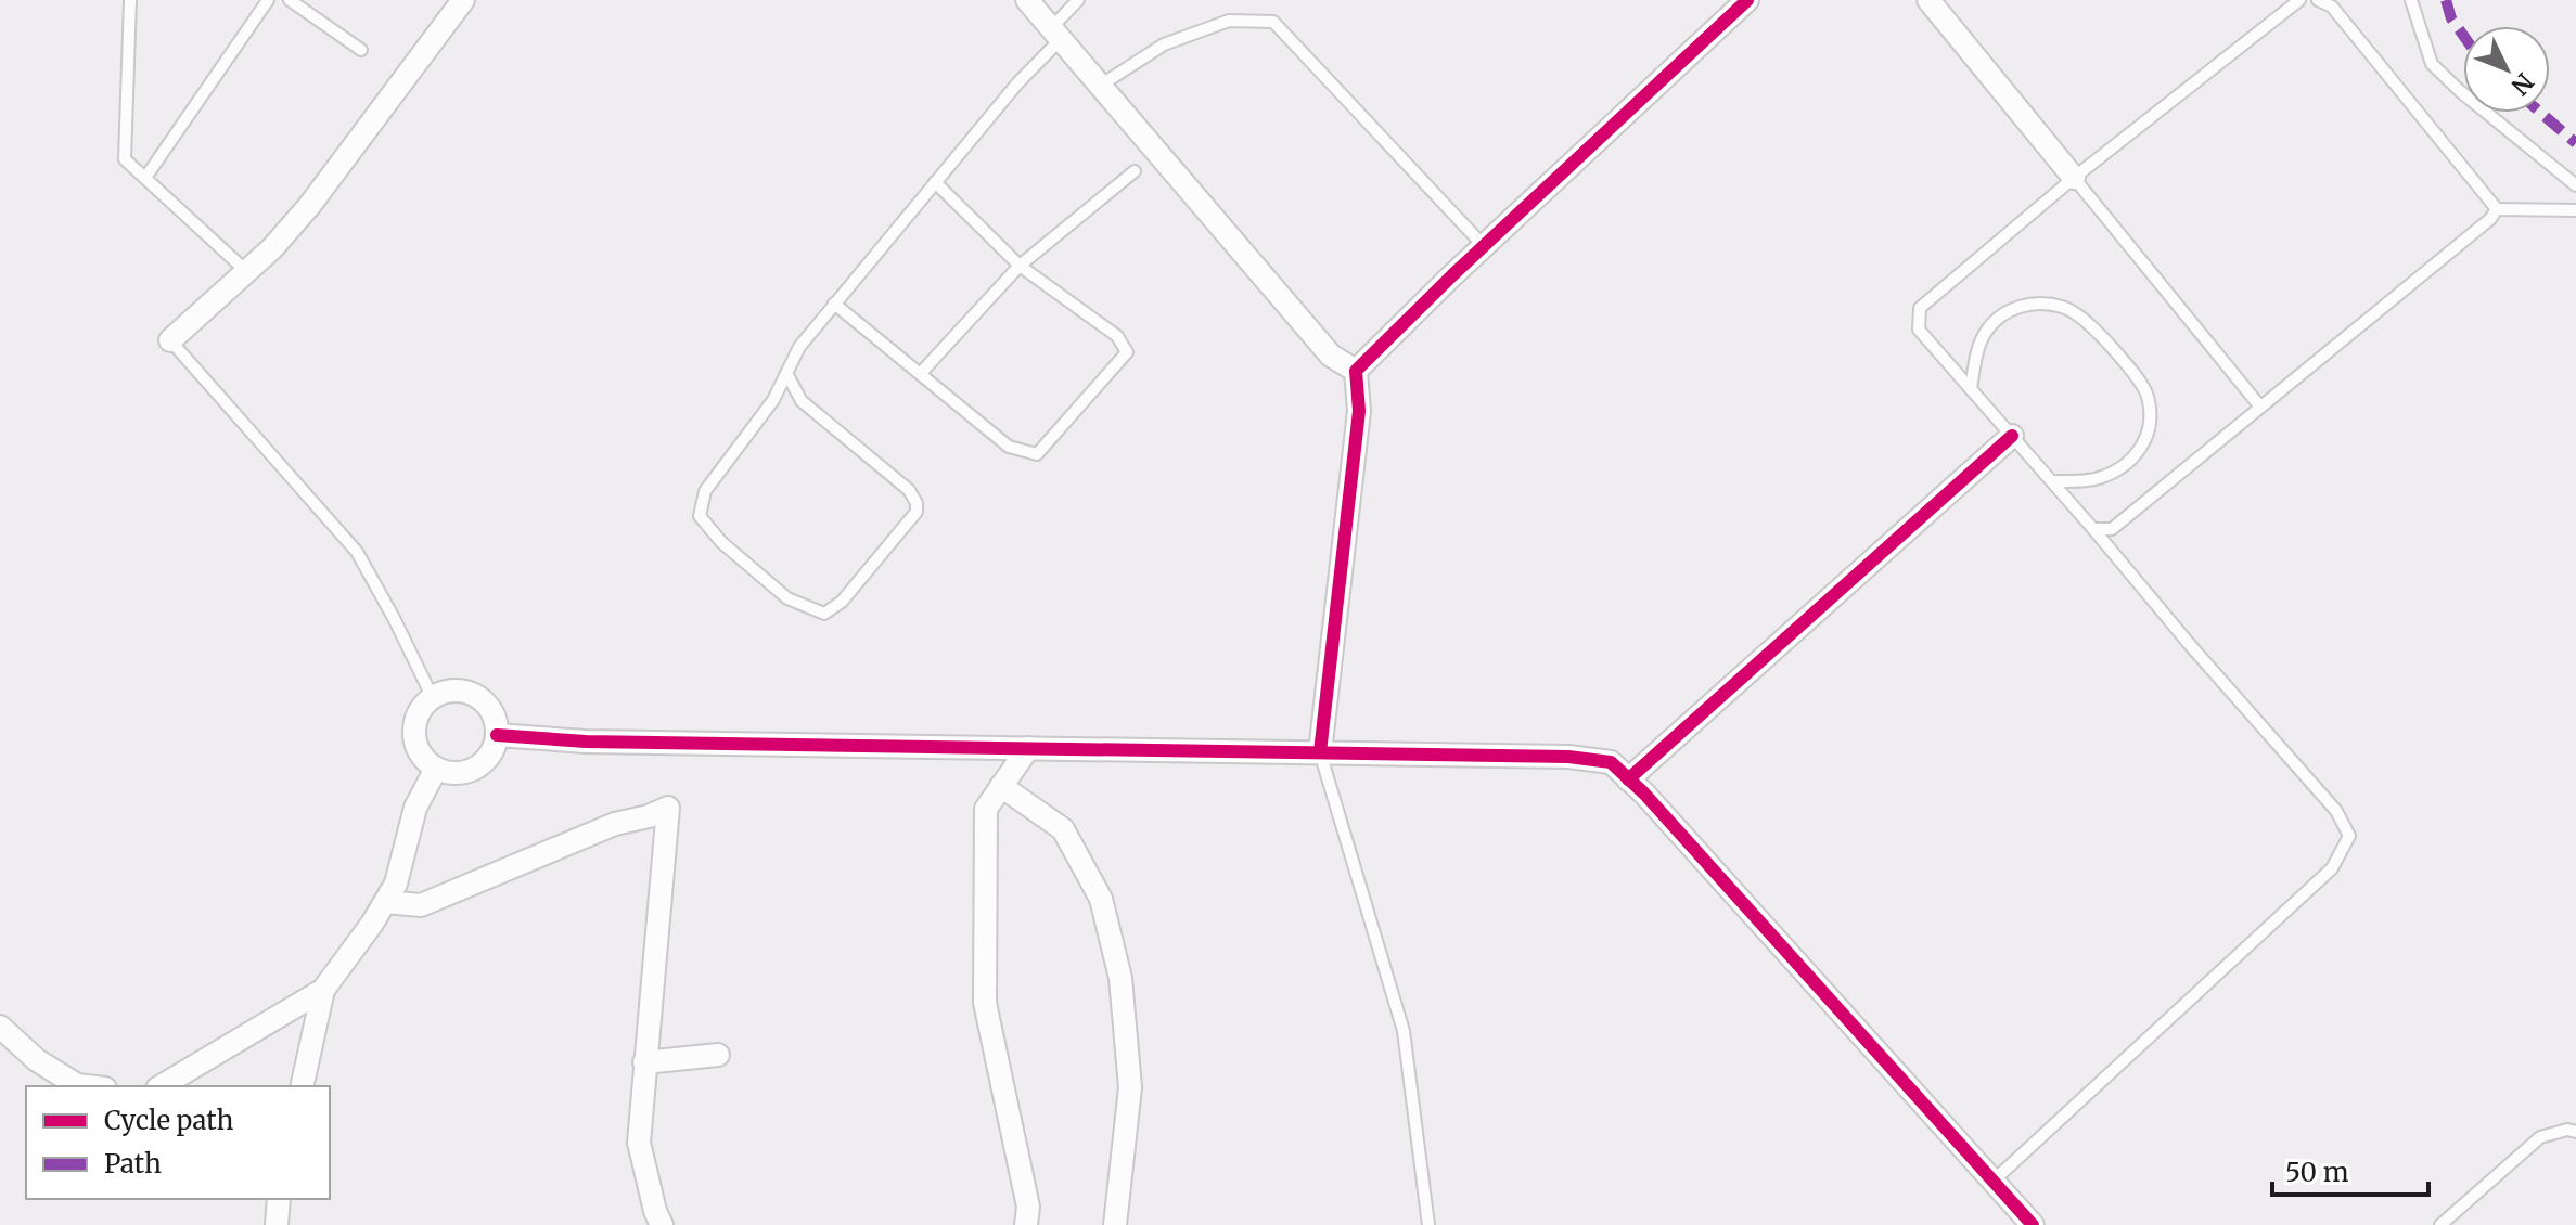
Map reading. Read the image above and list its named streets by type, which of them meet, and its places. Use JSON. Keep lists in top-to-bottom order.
{
  "legend": ["Cycle path", "Path"],
  "scale_bar": "50 m",
  "north": "bottom right"
}
